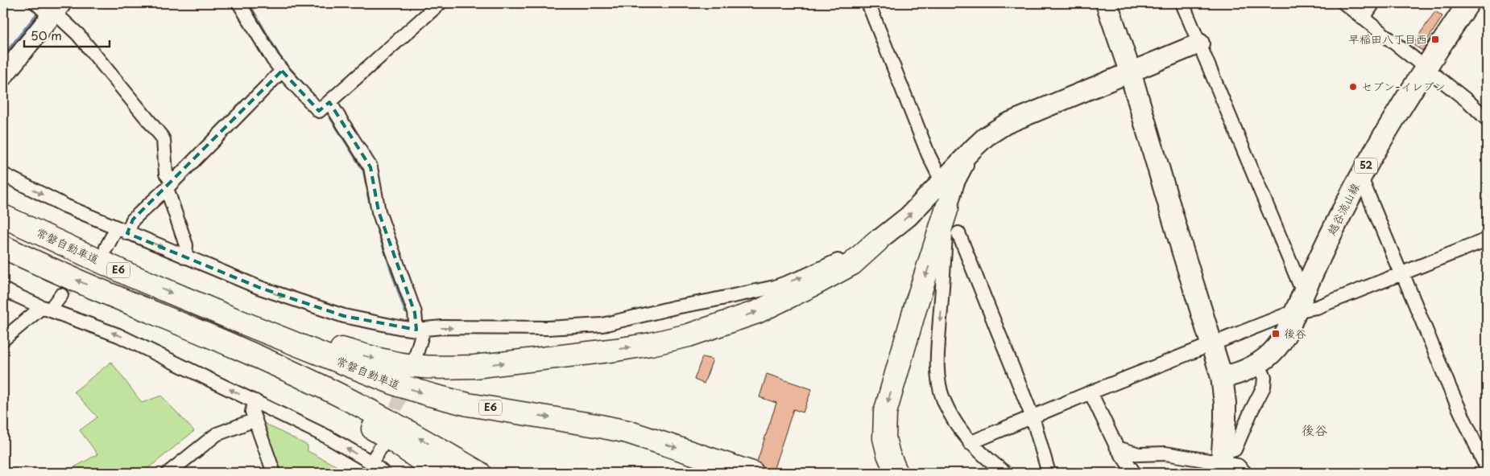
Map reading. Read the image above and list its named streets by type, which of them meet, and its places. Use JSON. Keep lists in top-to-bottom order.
{
  "streets": {
    "highway": ["常磐自動車道", "E6"],
    "main road": ["52", "越谷流山線"]
  },
  "districts": ["後谷"],
  "places": {
    "transit": ["早稲田八丁目西", "後谷"],
    "other": ["セブン-イレブン"]
  },
  "scale_bar": "50 m"
}
